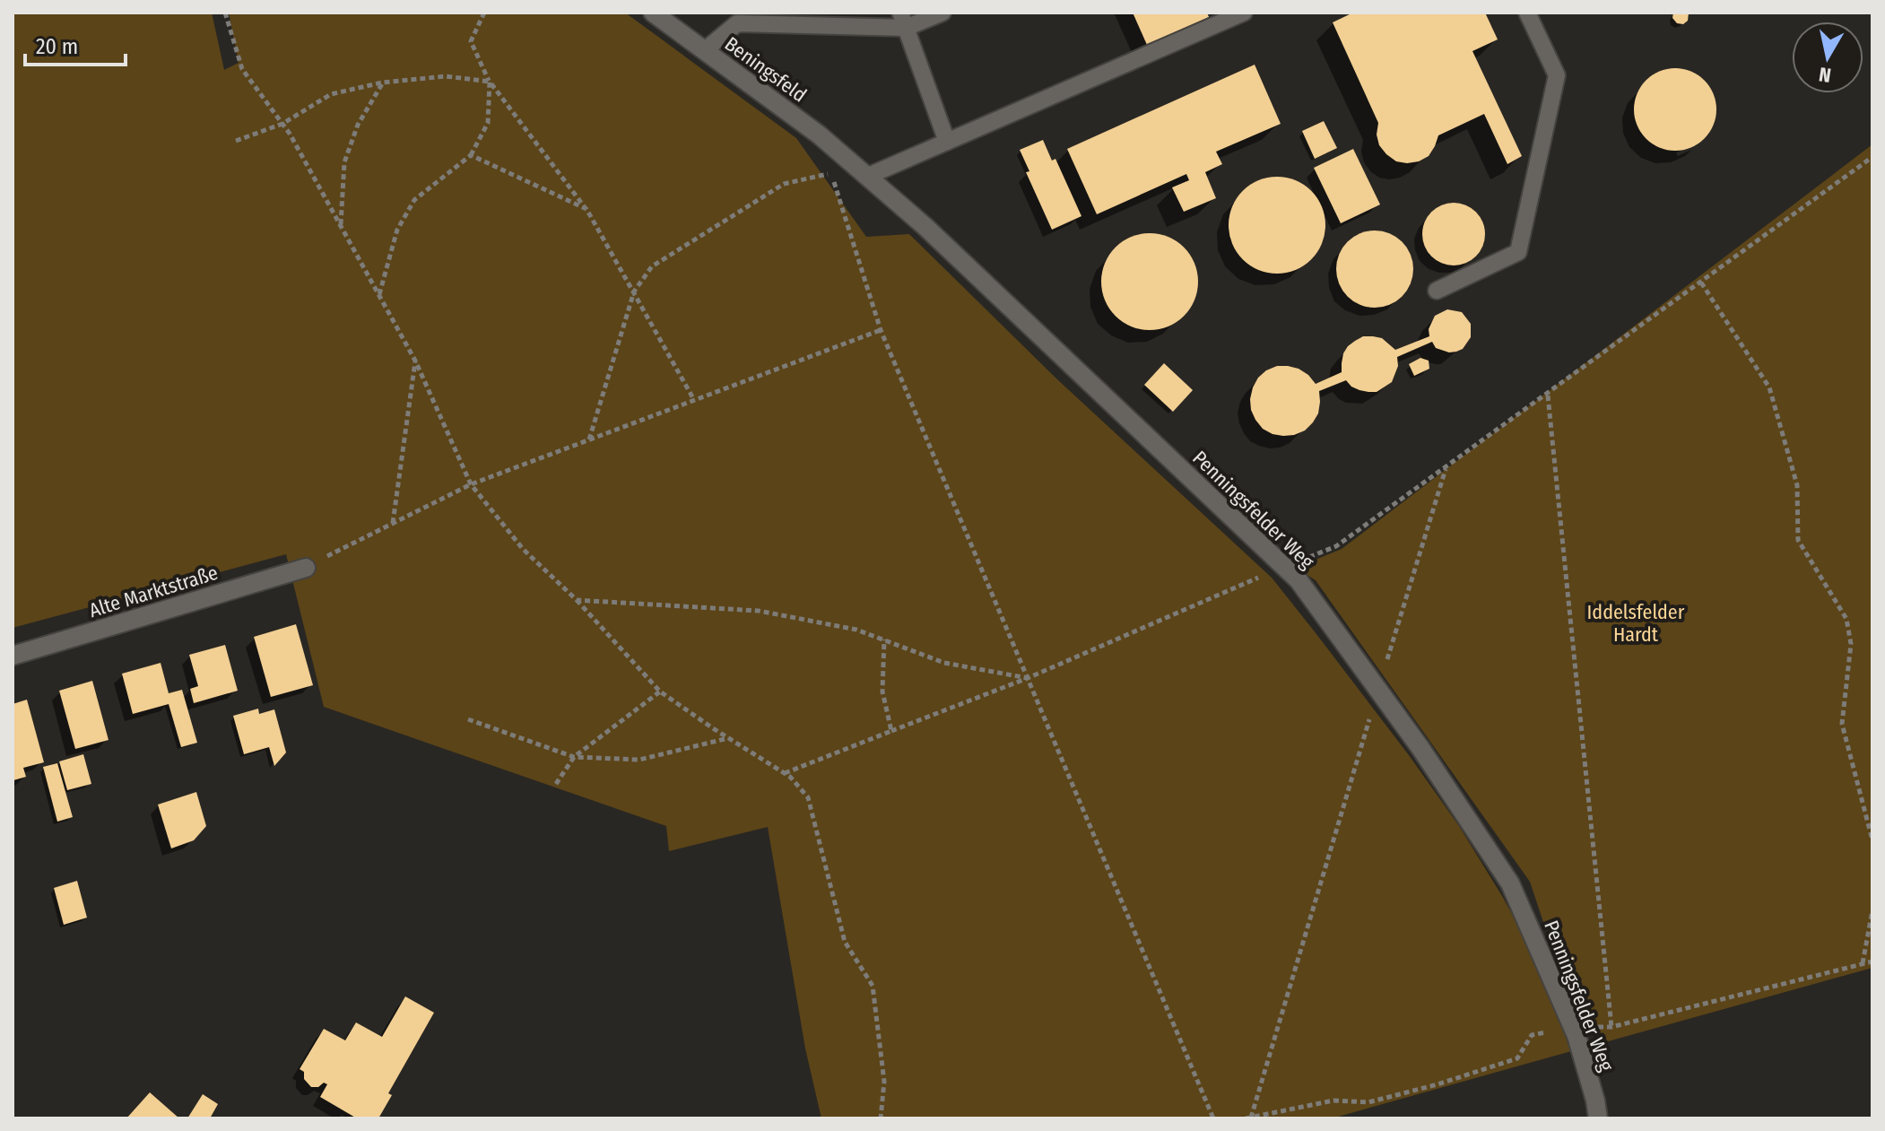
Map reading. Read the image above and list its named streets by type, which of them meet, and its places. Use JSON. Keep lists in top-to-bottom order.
{
  "streets": {
    "street": ["Beningsfeld", "Penningsfelder Weg", "Alte Marktstraße"]
  },
  "crossings": [
    ["Beningsfeld", "Penningsfelder Weg"]
  ],
  "parks": ["Iddelsfelder Hardt"],
  "scale_bar": "20 m",
  "north": "bottom"
}
